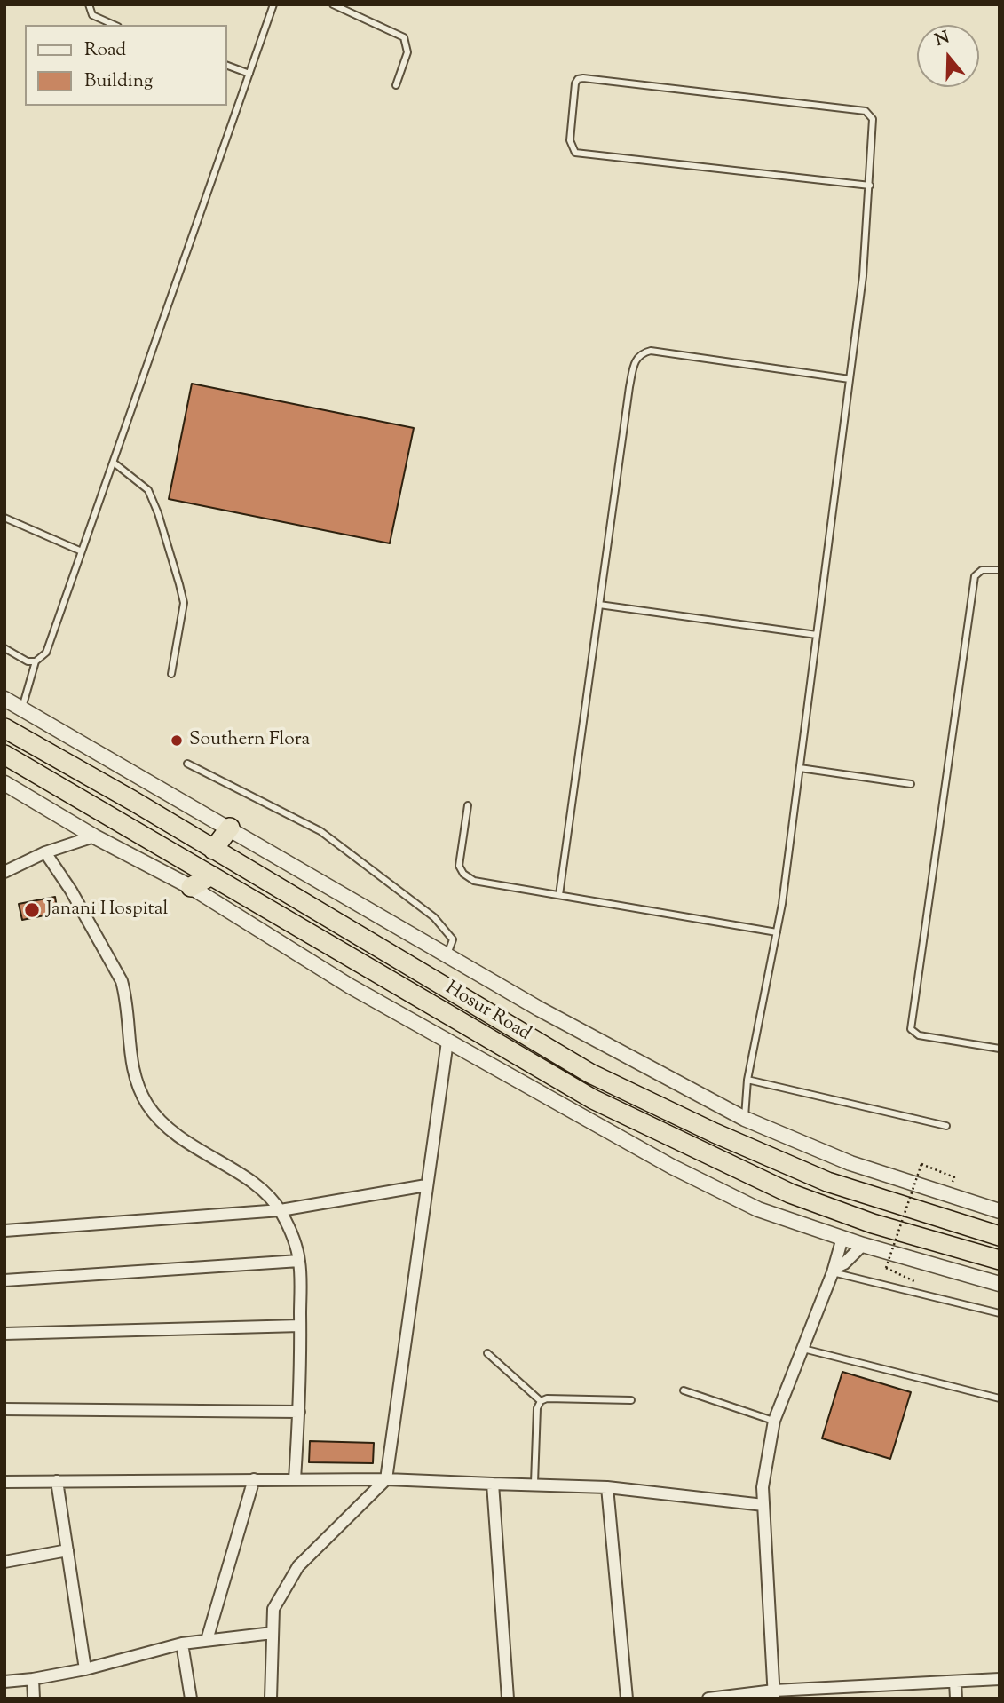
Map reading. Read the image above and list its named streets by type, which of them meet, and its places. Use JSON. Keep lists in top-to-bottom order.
{
  "streets": {
    "highway": ["Hosur Road"]
  },
  "places": ["Southern Flora", "Janani Hospital"],
  "legend": ["Road", "Building"],
  "north": "top"
}
